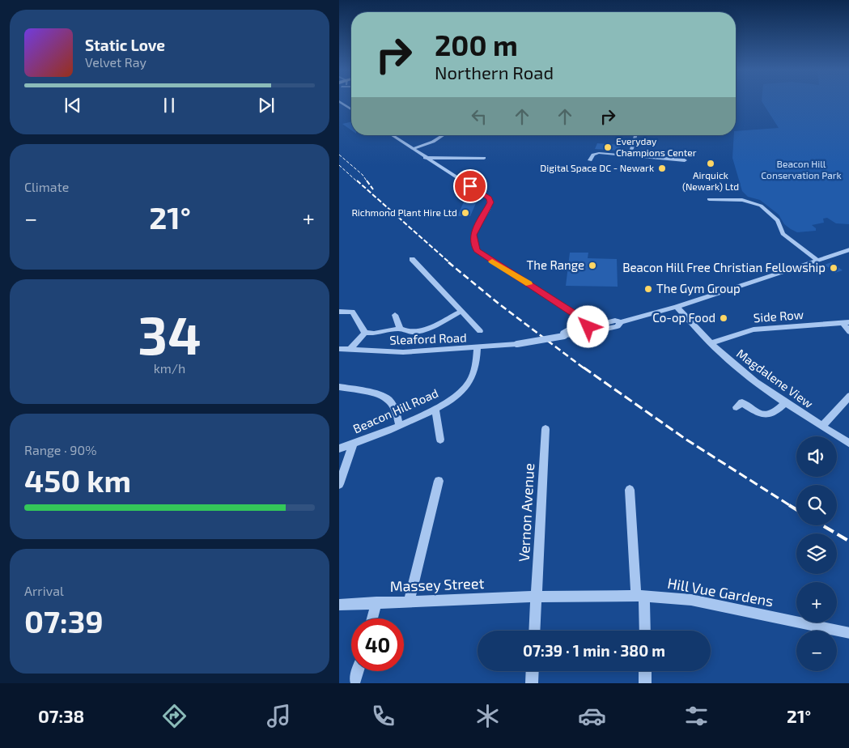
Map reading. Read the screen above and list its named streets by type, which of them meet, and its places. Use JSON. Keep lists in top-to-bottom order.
{
  "streets": {
    "street": [
      "Side Row",
      "Sleaford Road",
      "Magdalene View",
      "Beacon Hill Road",
      "Vernon Avenue",
      "Massey Street",
      "Hill Vue Gardens"
    ]
  },
  "crossings": [
    ["Side Row", "Magdalene View"],
    ["Sleaford Road", "Beacon Hill Road"],
    ["Vernon Avenue", "Massey Street"],
    ["Vernon Avenue", "Hill Vue Gardens"],
    ["Massey Street", "Hill Vue Gardens"]
  ],
  "parks": ["Beacon Hill Conservation Park"],
  "places": [
    "Everyday Champions Center",
    "Airquick (Newark) Ltd",
    "Digital Space DC - Newark",
    "Richmond Plant Hire Ltd",
    "The Range",
    "Beacon Hill Free Christian Fellowship",
    "The Gym Group",
    "Co-op Food"
  ],
  "page": {
    "turn": ["200 m", "Northern Road"],
    "song": ["Static Love", "Velvet Ray"],
    "tile": [
      "Climate",
      ["34", "km/h"],
      ["Range · 90%", "450 km"],
      ["Arrival", "07:39"]
    ],
    "heat": ["−", "21°", "+"],
    "map_buttons": ["+", "−"],
    "limit": "40",
    "trip": "07:39 · 1 min · 380 m",
    "tabs": ["07:38", "21°"]
  }
}
